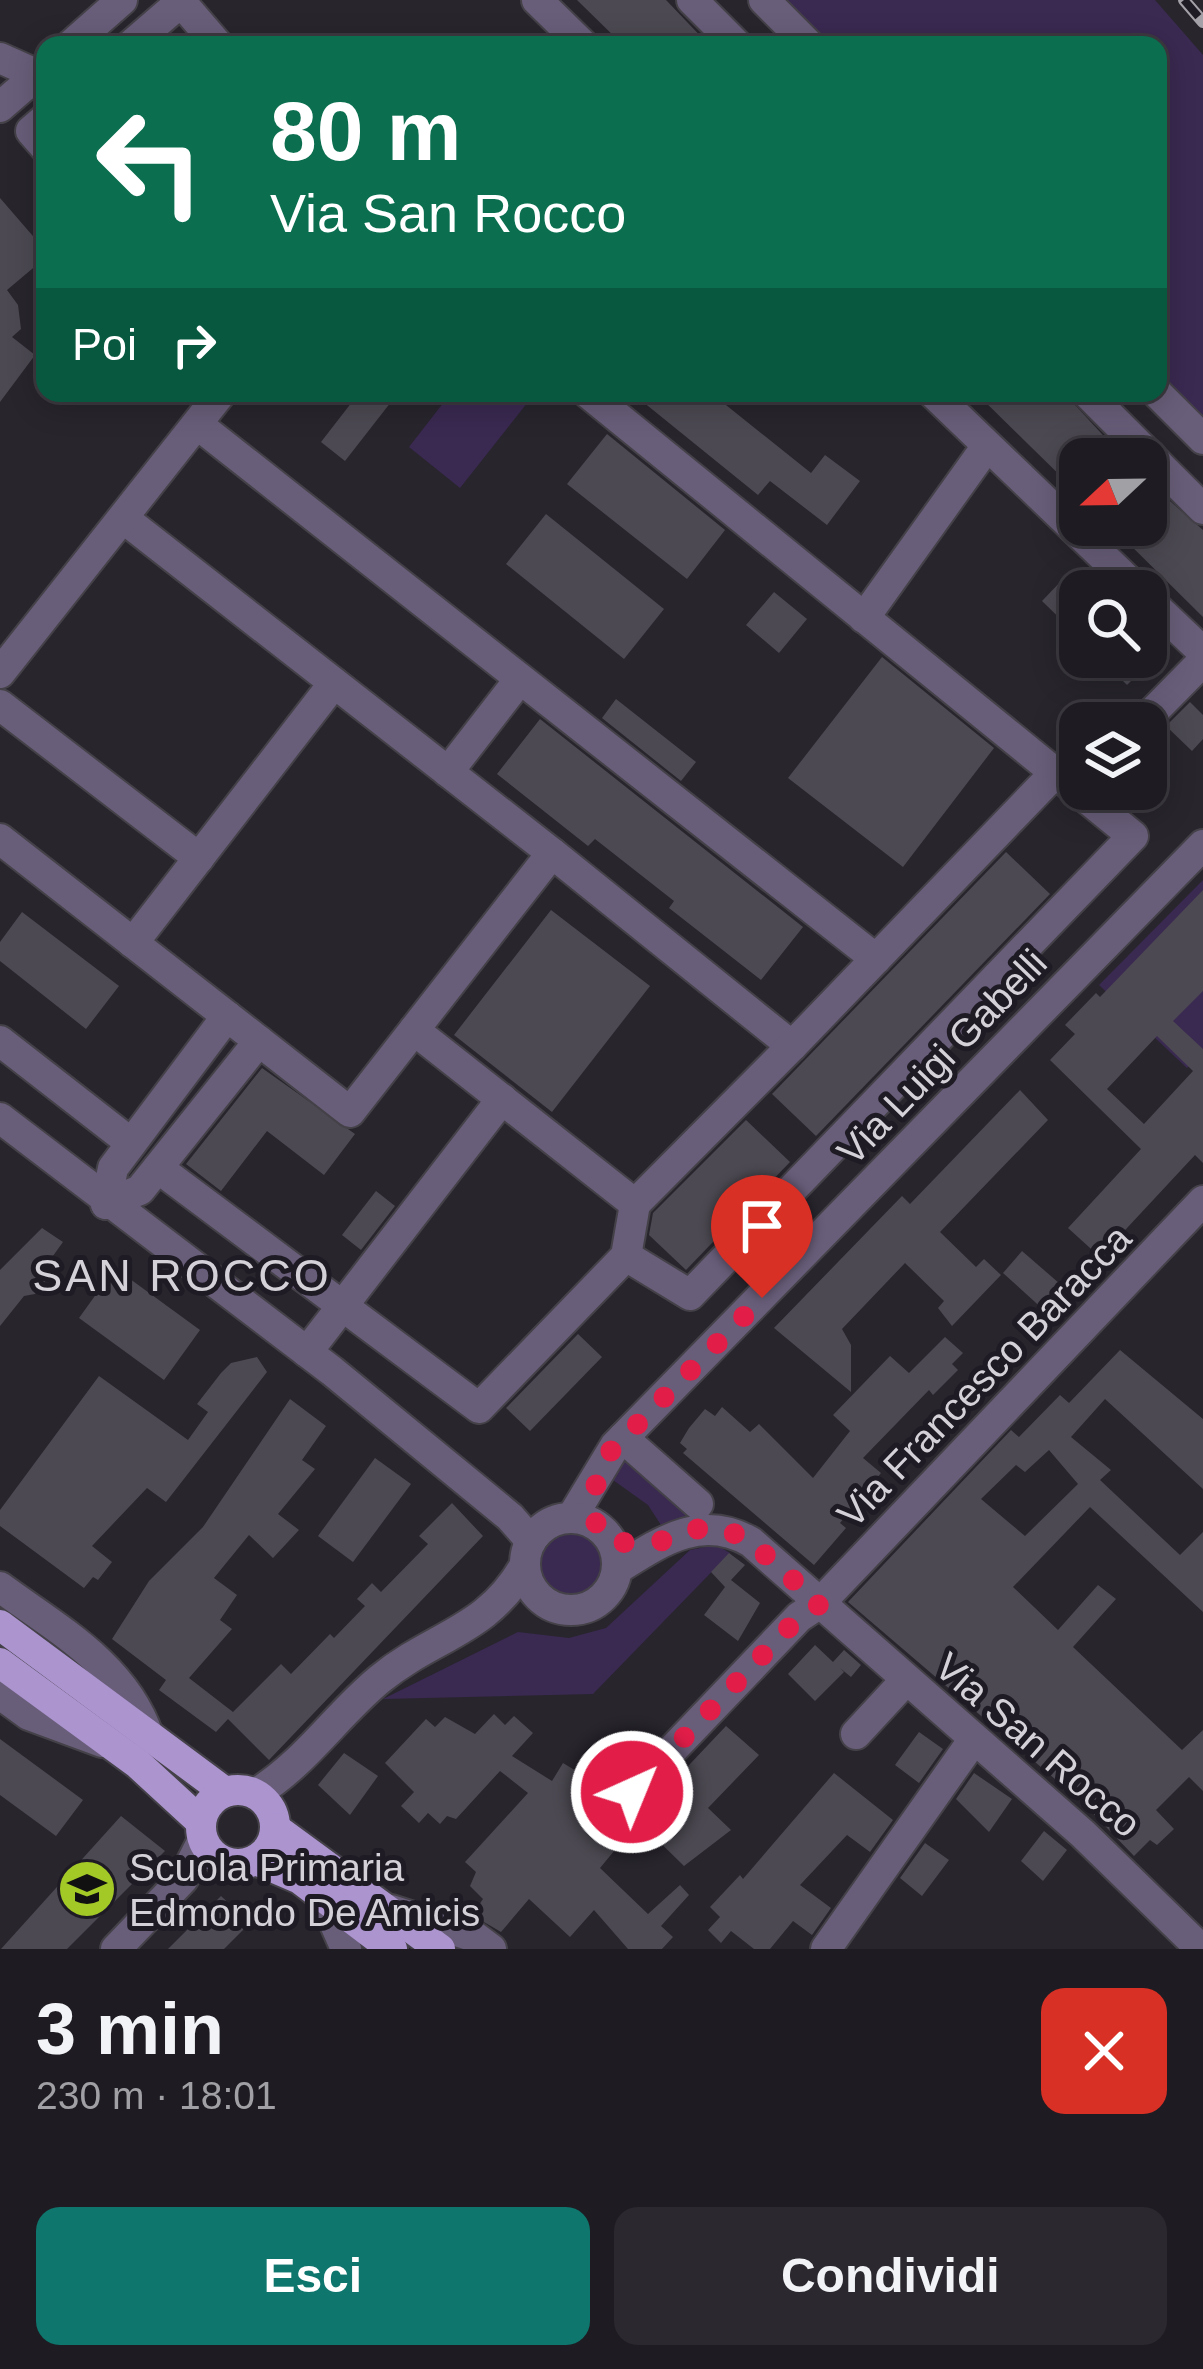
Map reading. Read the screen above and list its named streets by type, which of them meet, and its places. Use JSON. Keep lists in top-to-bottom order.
{
  "streets": {
    "street": ["Via Luigi Gabelli", "Via Francesco Baracca", "Via San Rocco"]
  },
  "crossings": [
    ["Via Luigi Gabelli", "Via San Rocco"],
    ["Via Francesco Baracca", "Via San Rocco"]
  ],
  "districts": ["SAN ROCCO"],
  "places": {
    "school or university": ["Scuola Primaria Edmondo De Amicis"]
  },
  "north": "left",
  "page": {
    "turn": ["80 m", "Via San Rocco"],
    "then": "Poi",
    "heading": ["3 min", "230 m · 18:01"],
    "buttons": ["Esci", "Condividi"]
  }
}
